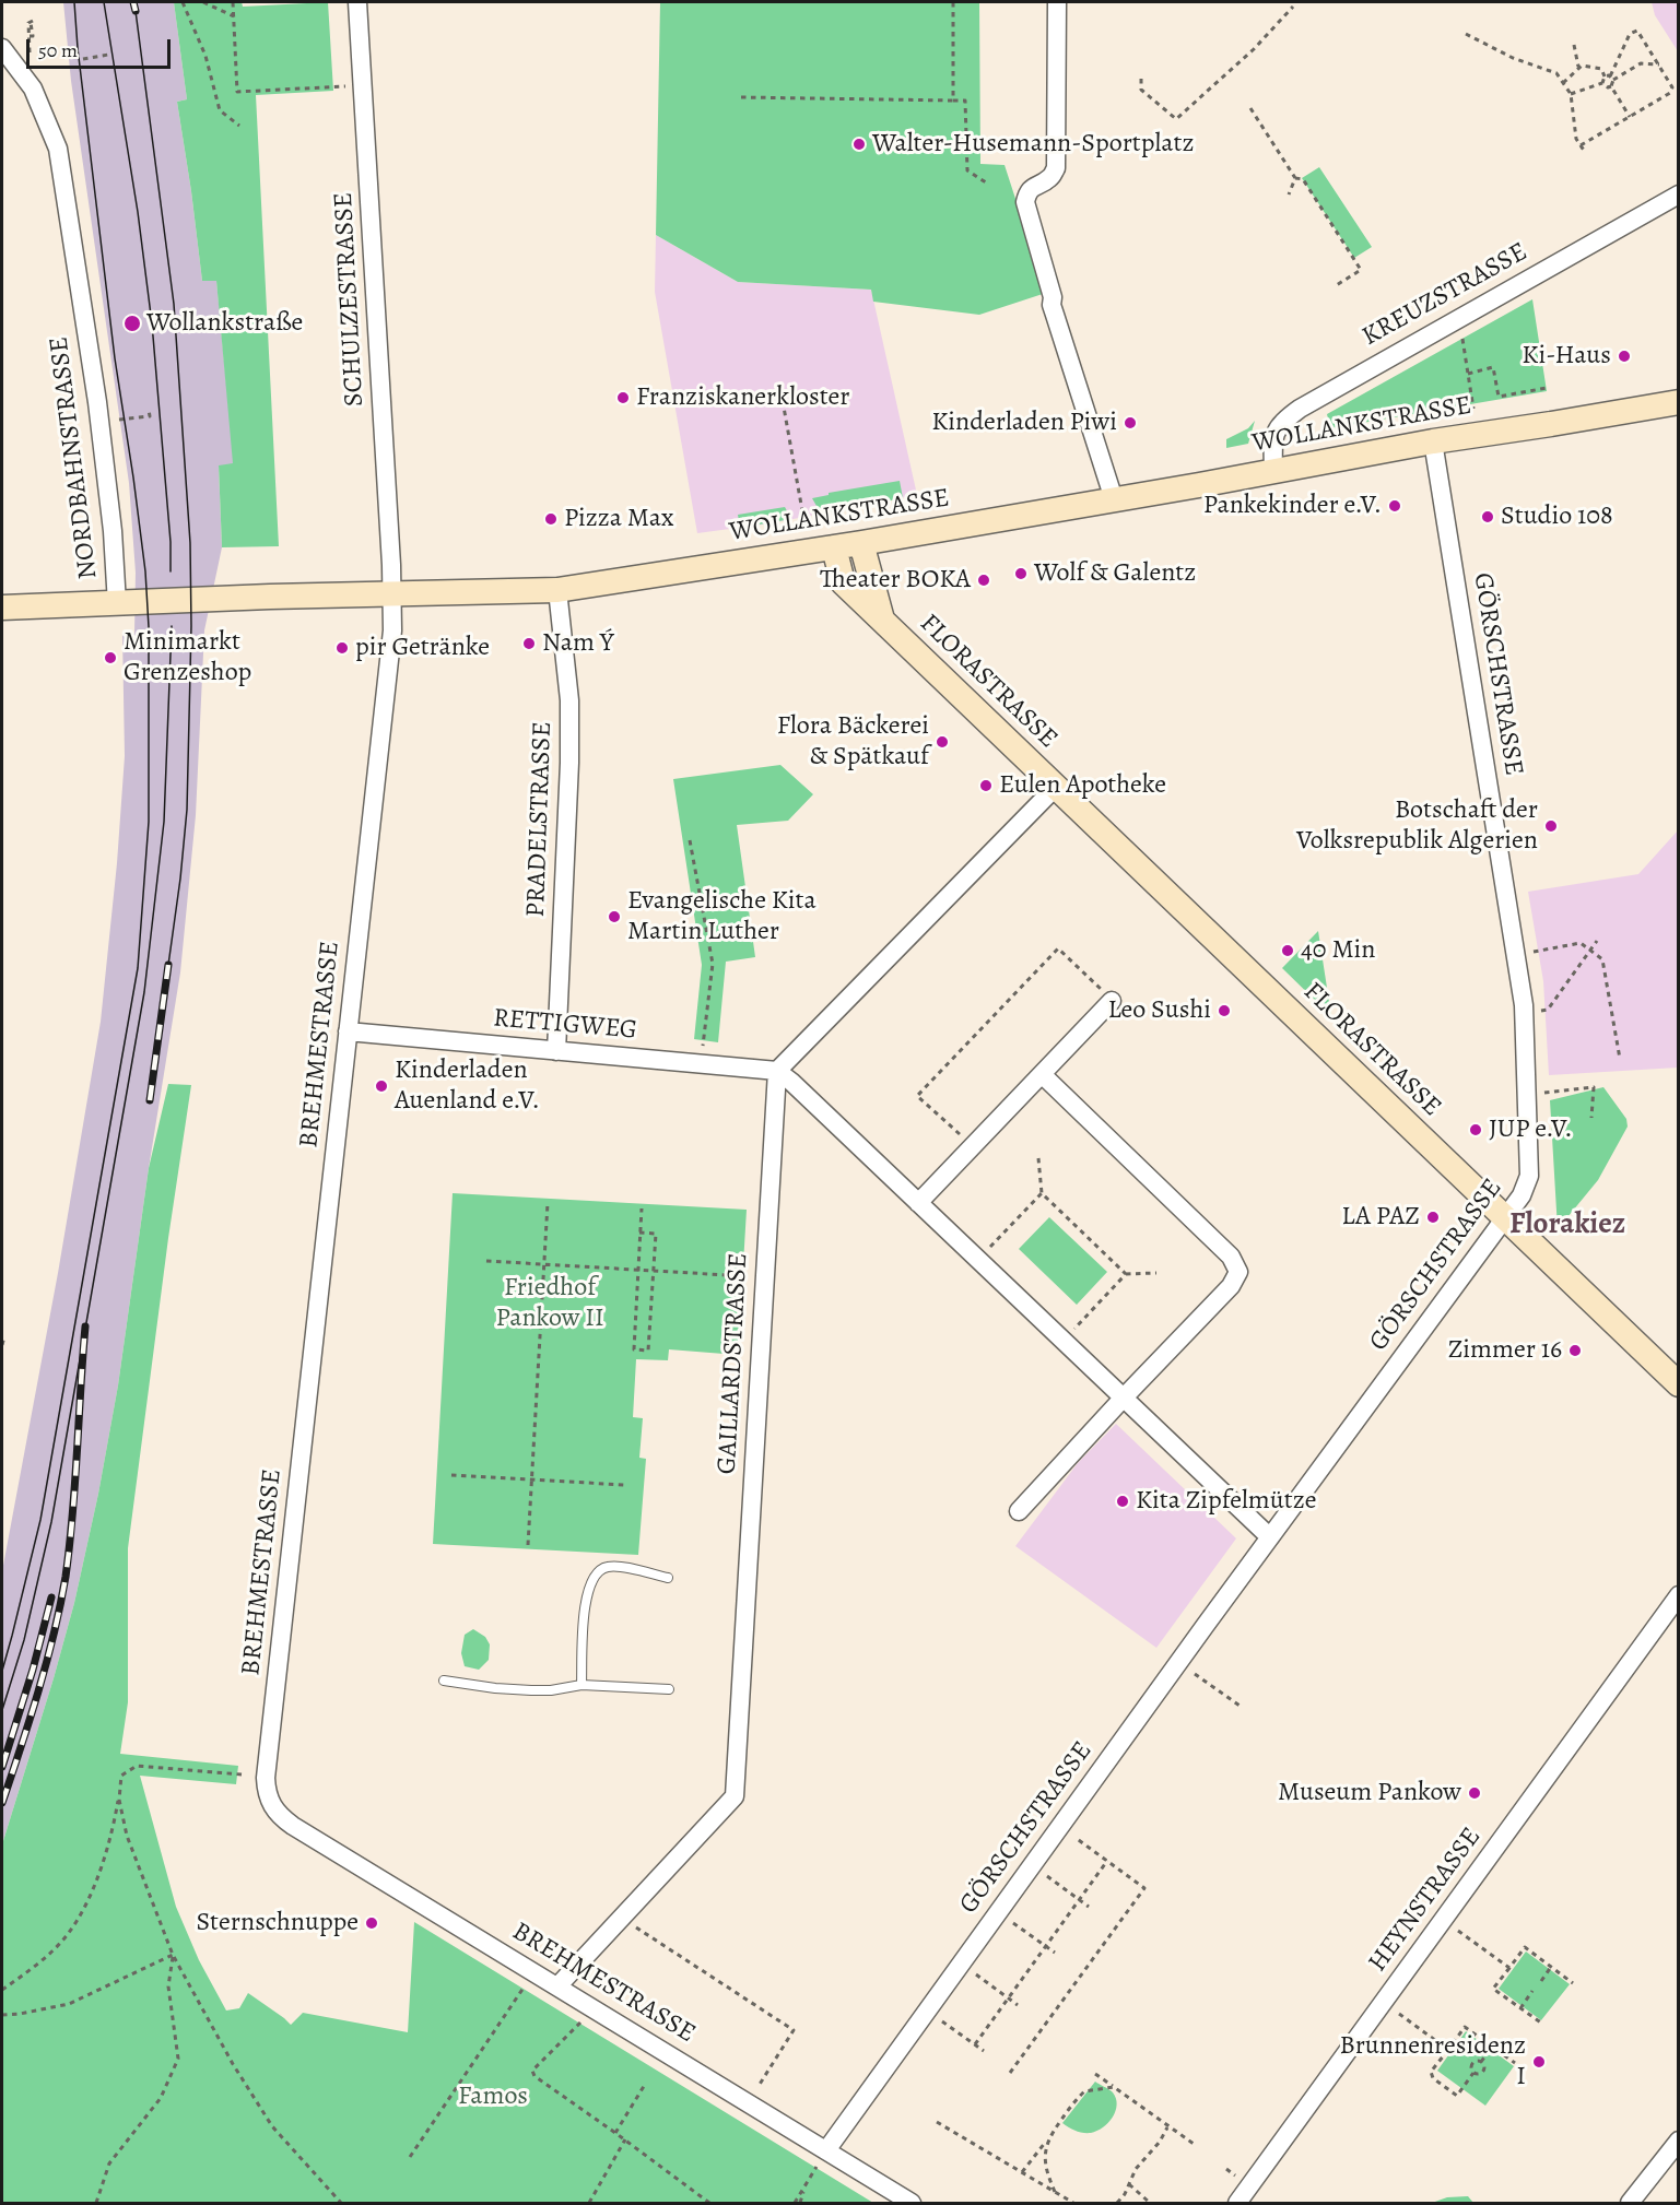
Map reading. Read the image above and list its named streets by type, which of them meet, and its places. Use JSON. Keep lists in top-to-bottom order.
{
  "streets": {
    "main road": ["WOLLANKSTRASSE", "FLORASTRASSE"],
    "street": [
      "KREUZSTRASSE",
      "SCHULZESTRASSE",
      "NORDBAHNSTRASSE",
      "GÖRSCHSTRASSE",
      "PRADELSTRASSE",
      "RETTIGWEG",
      "BREHMESTRASSE",
      "GAILLARDSTRASSE",
      "HEYNSTRASSE"
    ]
  },
  "crossings": [
    ["KREUZSTRASSE", "WOLLANKSTRASSE"],
    ["SCHULZESTRASSE", "WOLLANKSTRASSE"],
    ["SCHULZESTRASSE", "BREHMESTRASSE"],
    ["WOLLANKSTRASSE", "NORDBAHNSTRASSE"],
    ["WOLLANKSTRASSE", "GÖRSCHSTRASSE"],
    ["WOLLANKSTRASSE", "FLORASTRASSE"],
    ["WOLLANKSTRASSE", "PRADELSTRASSE"],
    ["WOLLANKSTRASSE", "BREHMESTRASSE"],
    ["GÖRSCHSTRASSE", "FLORASTRASSE"],
    ["GÖRSCHSTRASSE", "BREHMESTRASSE"],
    ["PRADELSTRASSE", "RETTIGWEG"],
    ["RETTIGWEG", "BREHMESTRASSE"],
    ["RETTIGWEG", "GAILLARDSTRASSE"],
    ["BREHMESTRASSE", "GAILLARDSTRASSE"]
  ],
  "districts": ["Florakiez"],
  "parks": ["Friedhof Pankow II", "Famos"],
  "places": [
    "Walter-Husemann-Sportplatz",
    "Wollankstraße",
    "Ki-Haus",
    "Franziskanerkloster",
    "Kinderladen Piwi",
    "Pankekinder e.V.",
    "Studio 108",
    "Pizza Max",
    "Wolf & Galentz",
    "Theater BOKA",
    "Nam Ý",
    "pir Getränke",
    "Minimarkt Grenzeshop",
    "Flora Bäckerei & Spätkauf",
    "Eulen Apotheke",
    "Botschaft der Volksrepublik Algerien",
    "Evangelische Kita Martin Luther",
    "40 Min",
    "Leo Sushi",
    "Kinderladen Auenland e.V.",
    "JUP e.V.",
    "LA PAZ",
    "Zimmer 16",
    "Kita Zipfelmütze",
    "Museum Pankow",
    "Sternschnuppe",
    "Brunnenresidenz I"
  ],
  "scale_bar": "50 m"
}
